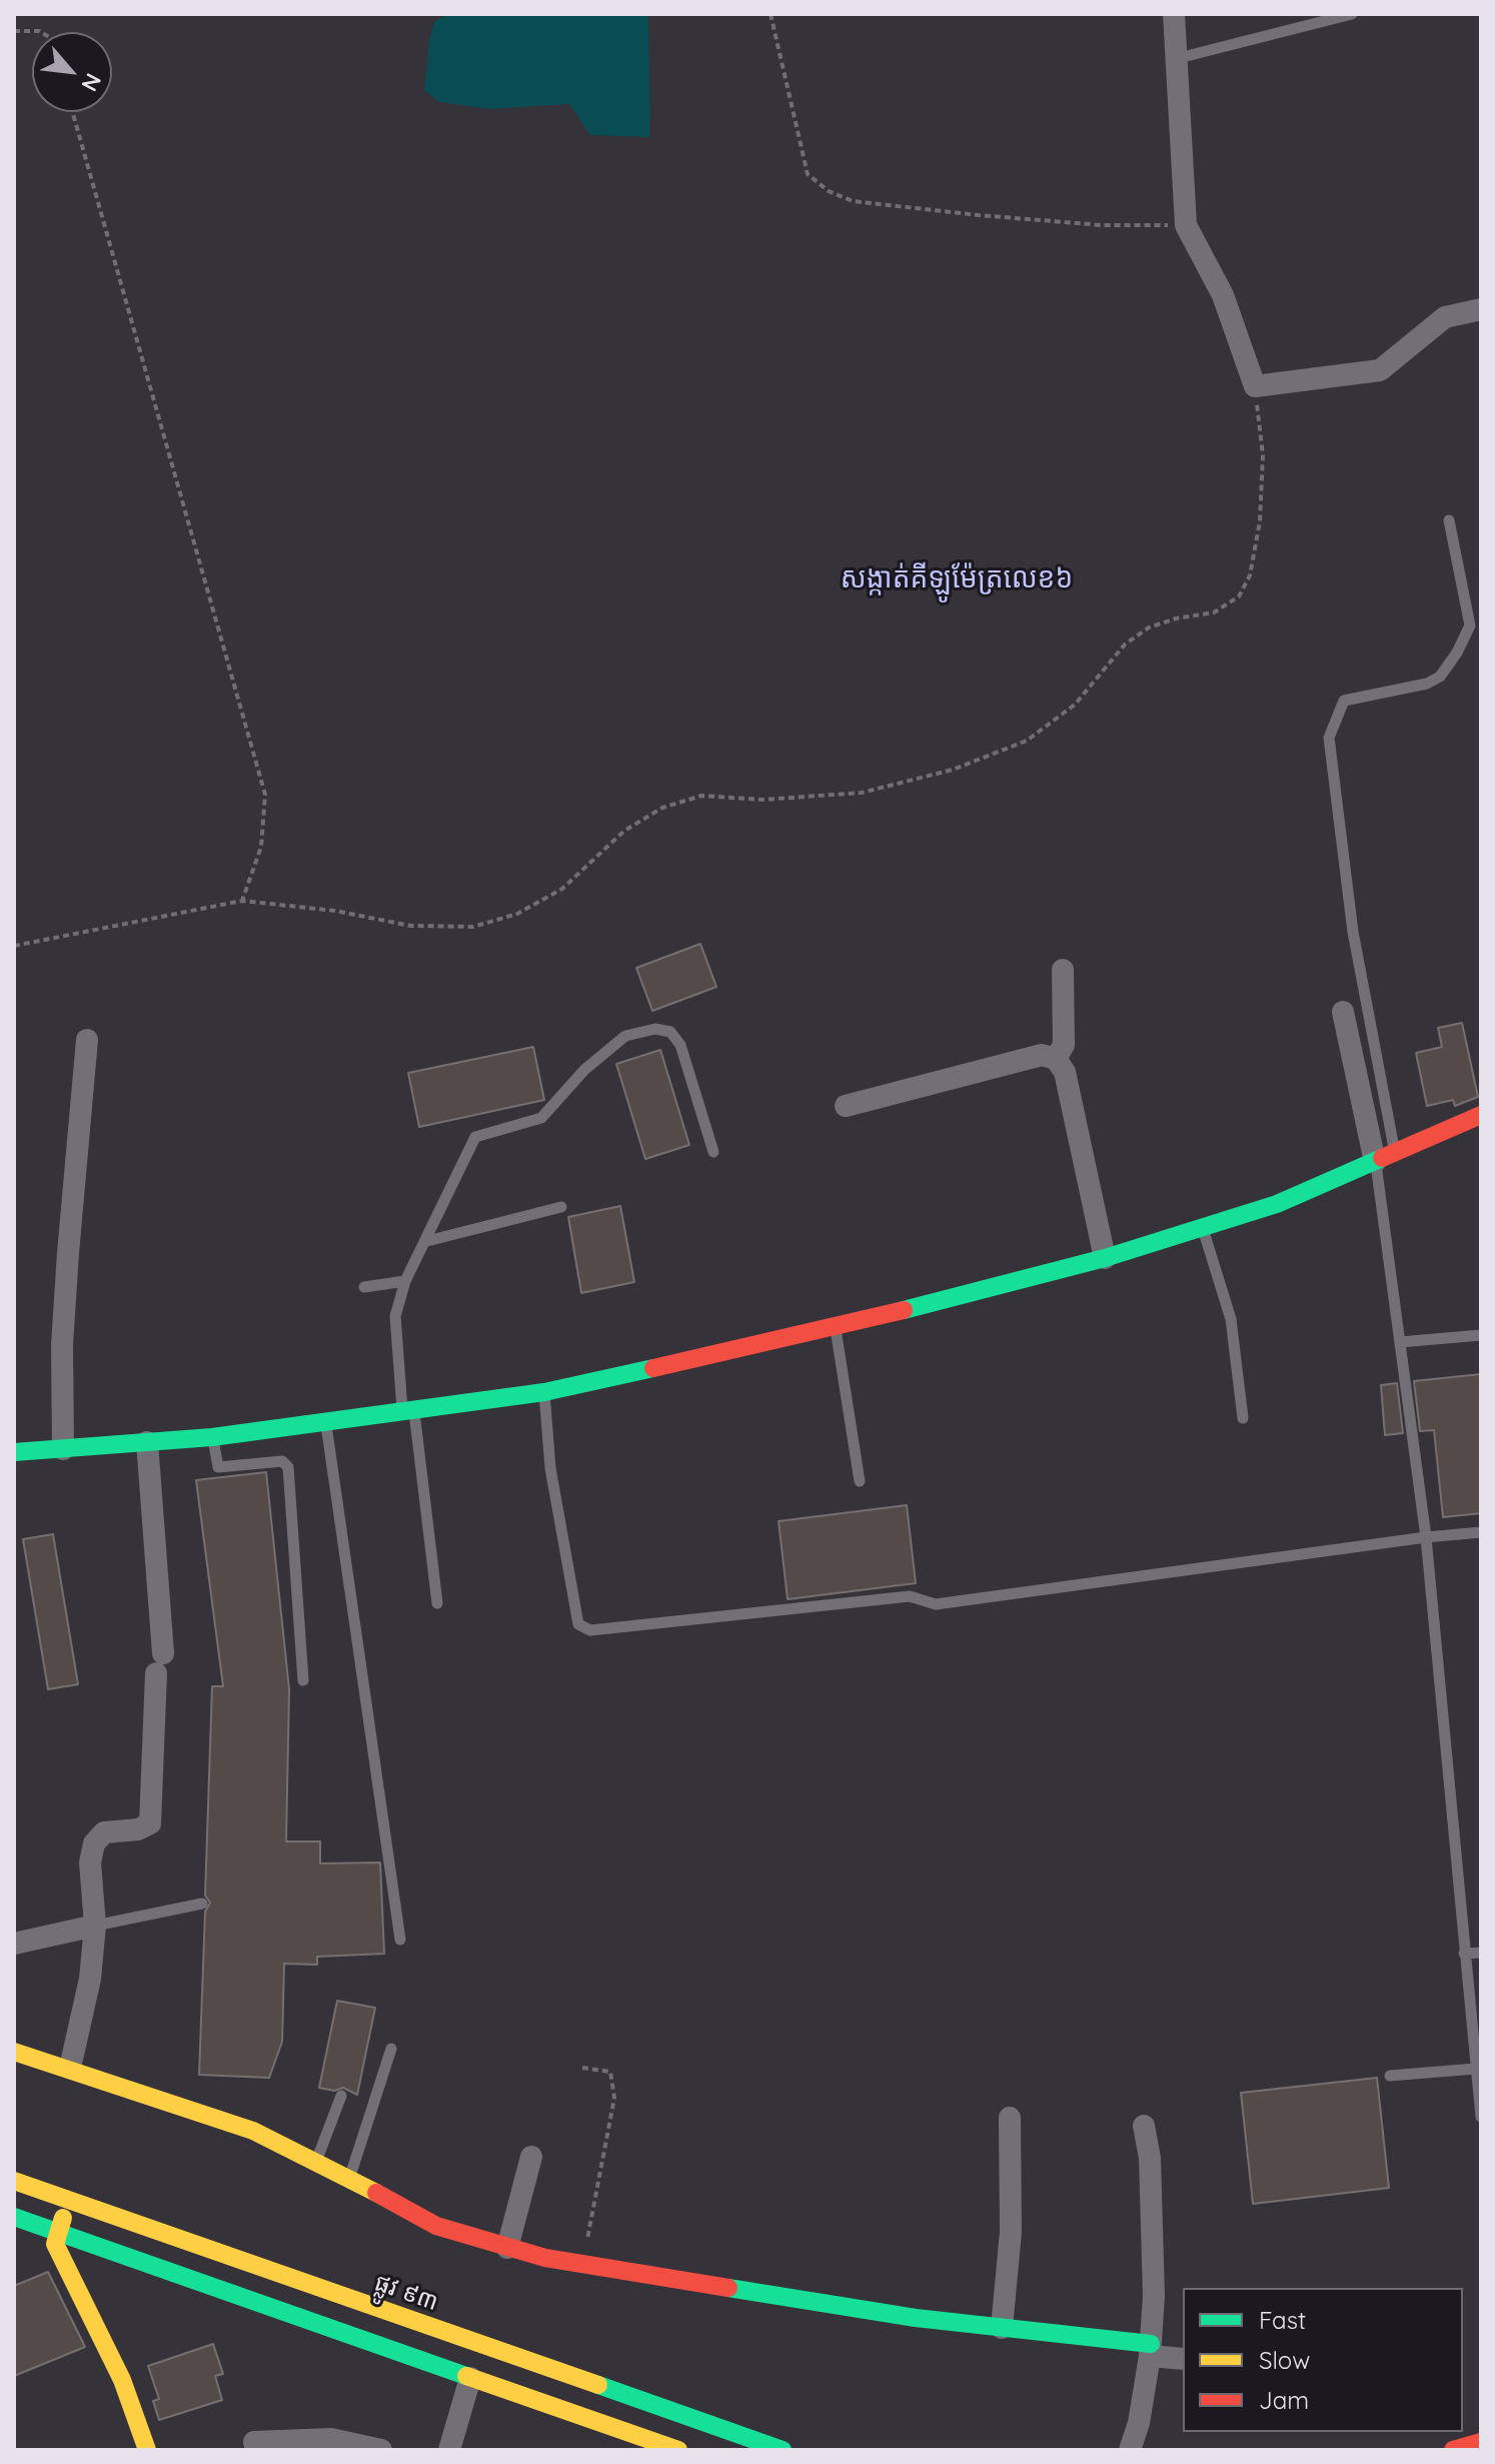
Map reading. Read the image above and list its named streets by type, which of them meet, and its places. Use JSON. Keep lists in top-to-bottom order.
{
  "streets": {
    "main road": ["ផ្លូវ ៩៣"]
  },
  "districts": ["សង្កាត់គីឡូម៉ែត្រលេខ៦"],
  "legend": ["Fast", "Slow", "Jam"],
  "north": "bottom right"
}
